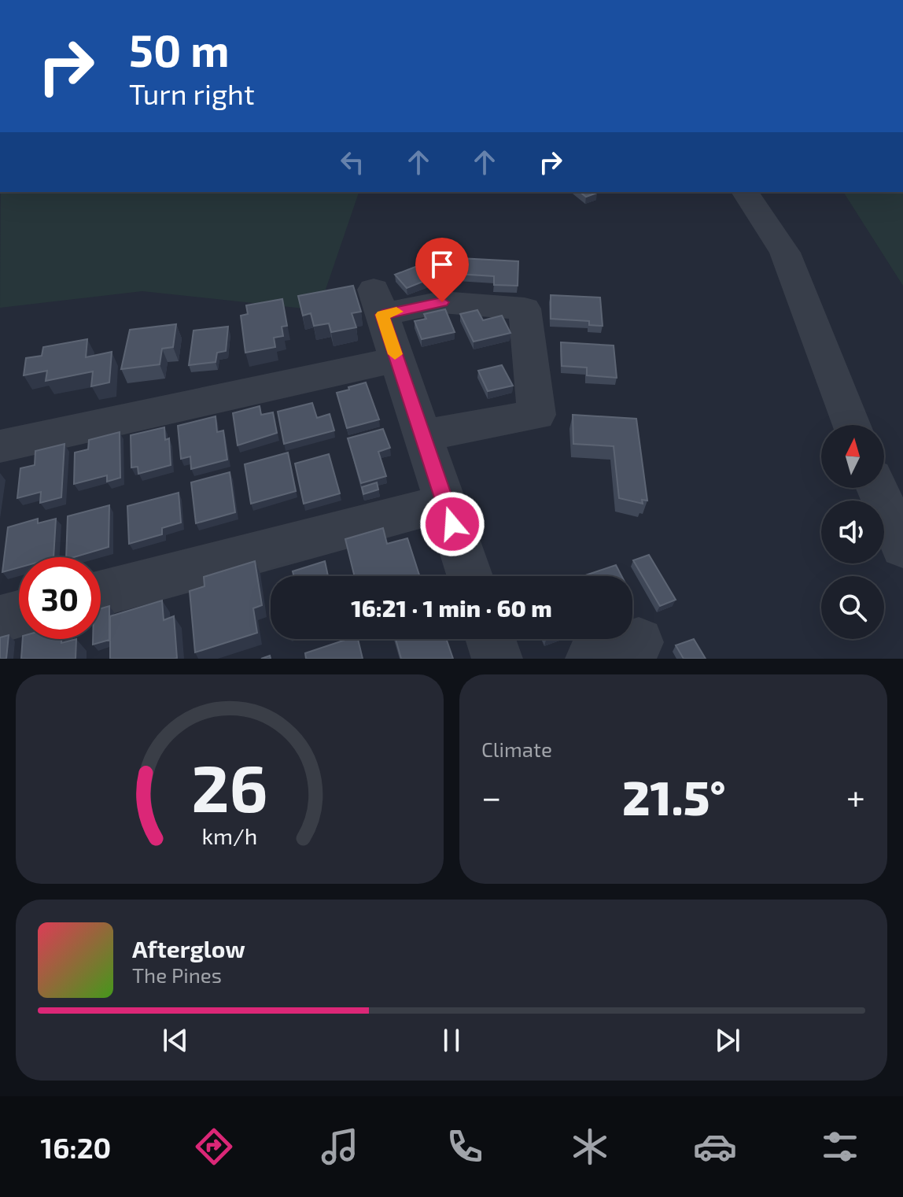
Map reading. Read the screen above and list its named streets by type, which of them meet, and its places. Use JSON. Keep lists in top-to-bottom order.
{
  "north": "top",
  "page": {
    "turn": ["50 m", "Turn right"],
    "limit": "30",
    "trip": "16:21 · 1 min · 60 m",
    "tile": "Climate",
    "heat": ["−", "21.5°", "+"],
    "song": ["Afterglow", "The Pines"],
    "tabs": "16:20",
    "gauge": ["26", "km/h"]
  }
}
